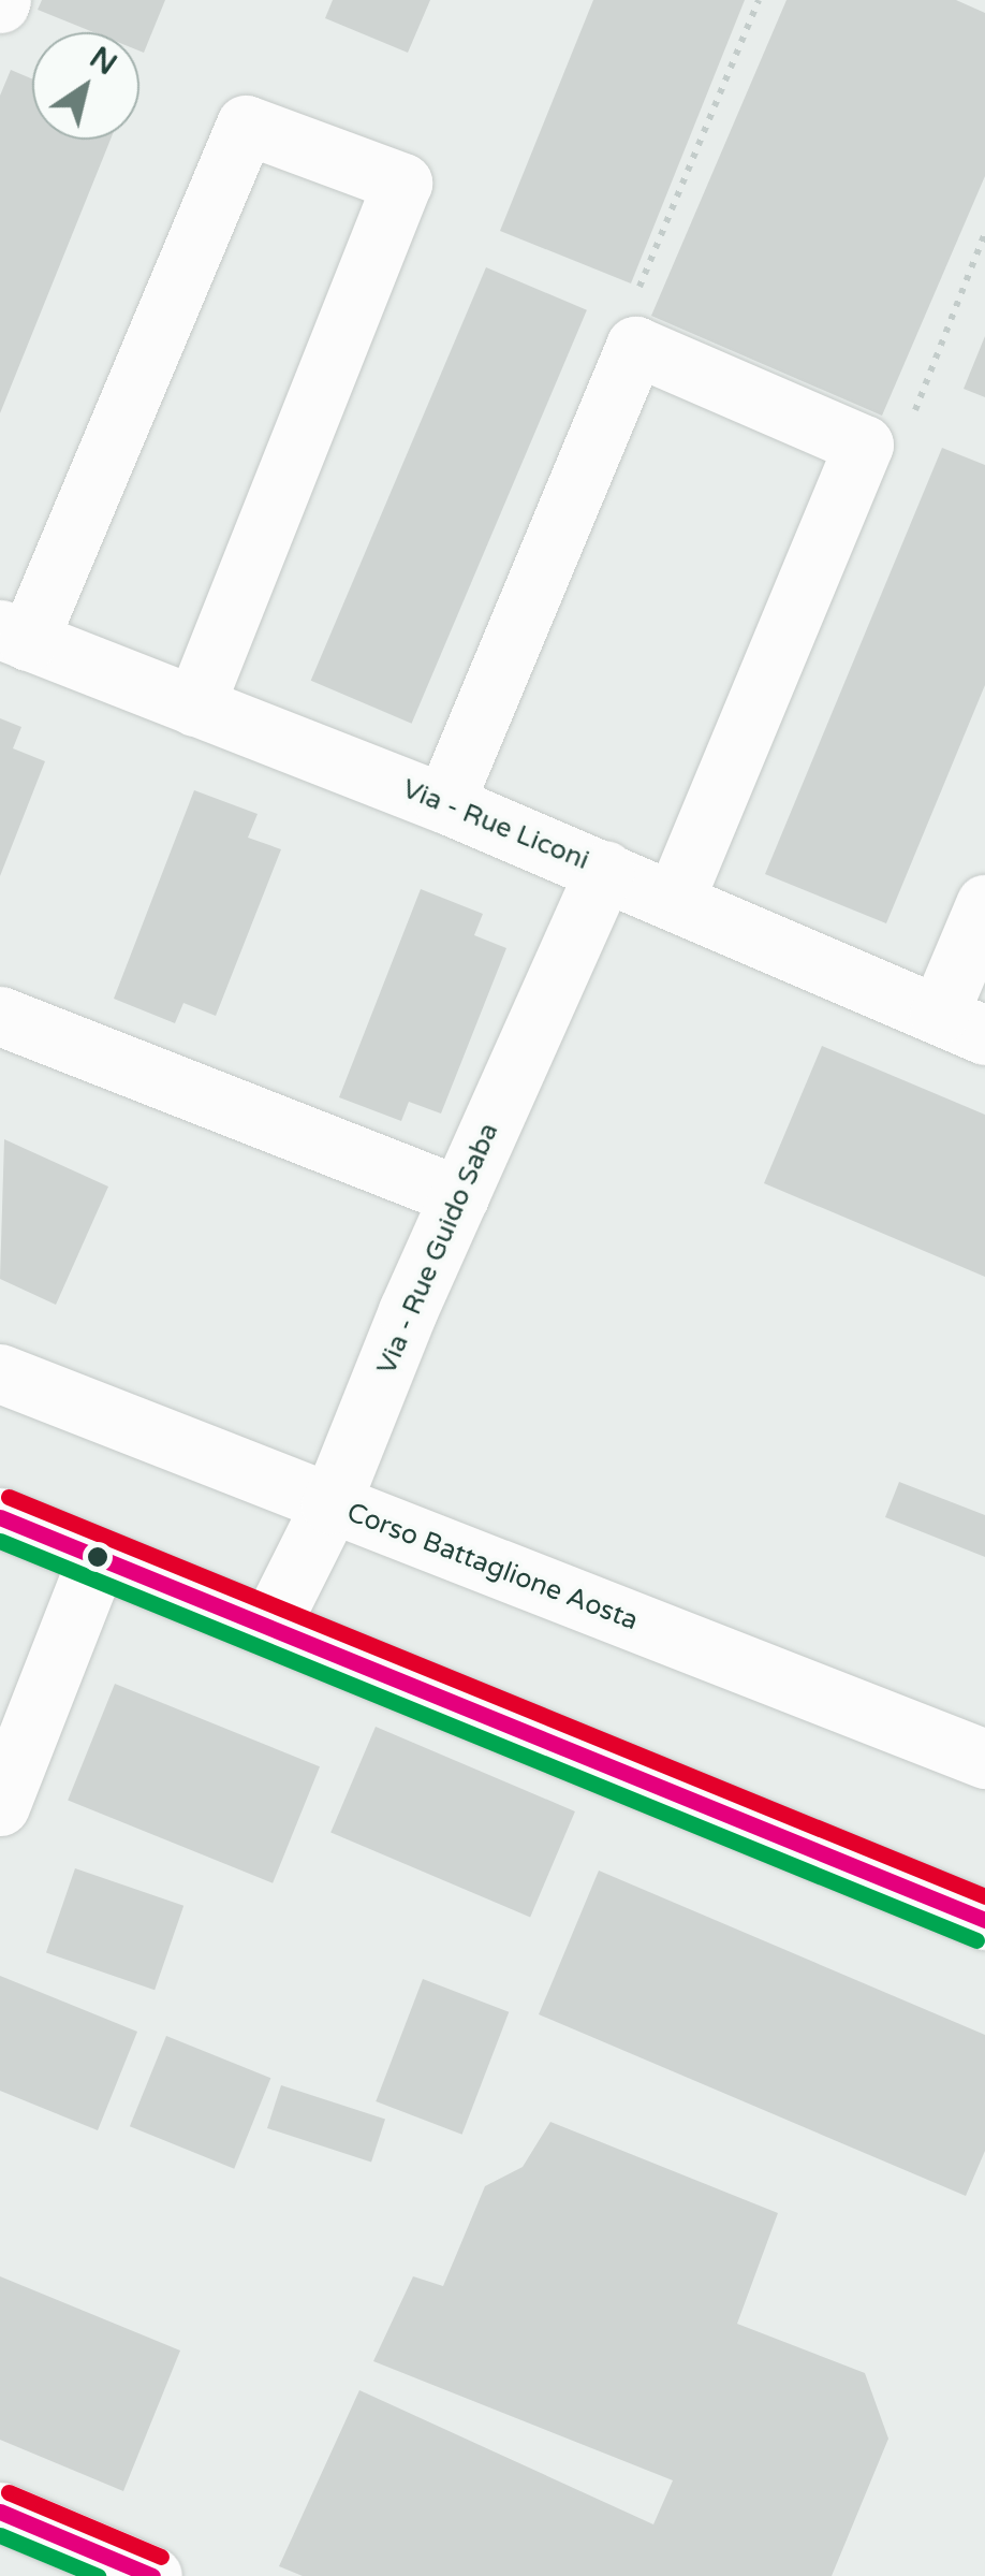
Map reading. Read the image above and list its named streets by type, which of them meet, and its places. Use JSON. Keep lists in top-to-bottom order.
{
  "streets": {
    "street": ["Via - Rue Liconi", "Via - Rue Guido Saba", "Corso Battaglione Aosta"]
  },
  "crossings": [
    ["Via - Rue Liconi", "Via - Rue Guido Saba"],
    ["Via - Rue Guido Saba", "Corso Battaglione Aosta"]
  ],
  "north": "top right"
}
